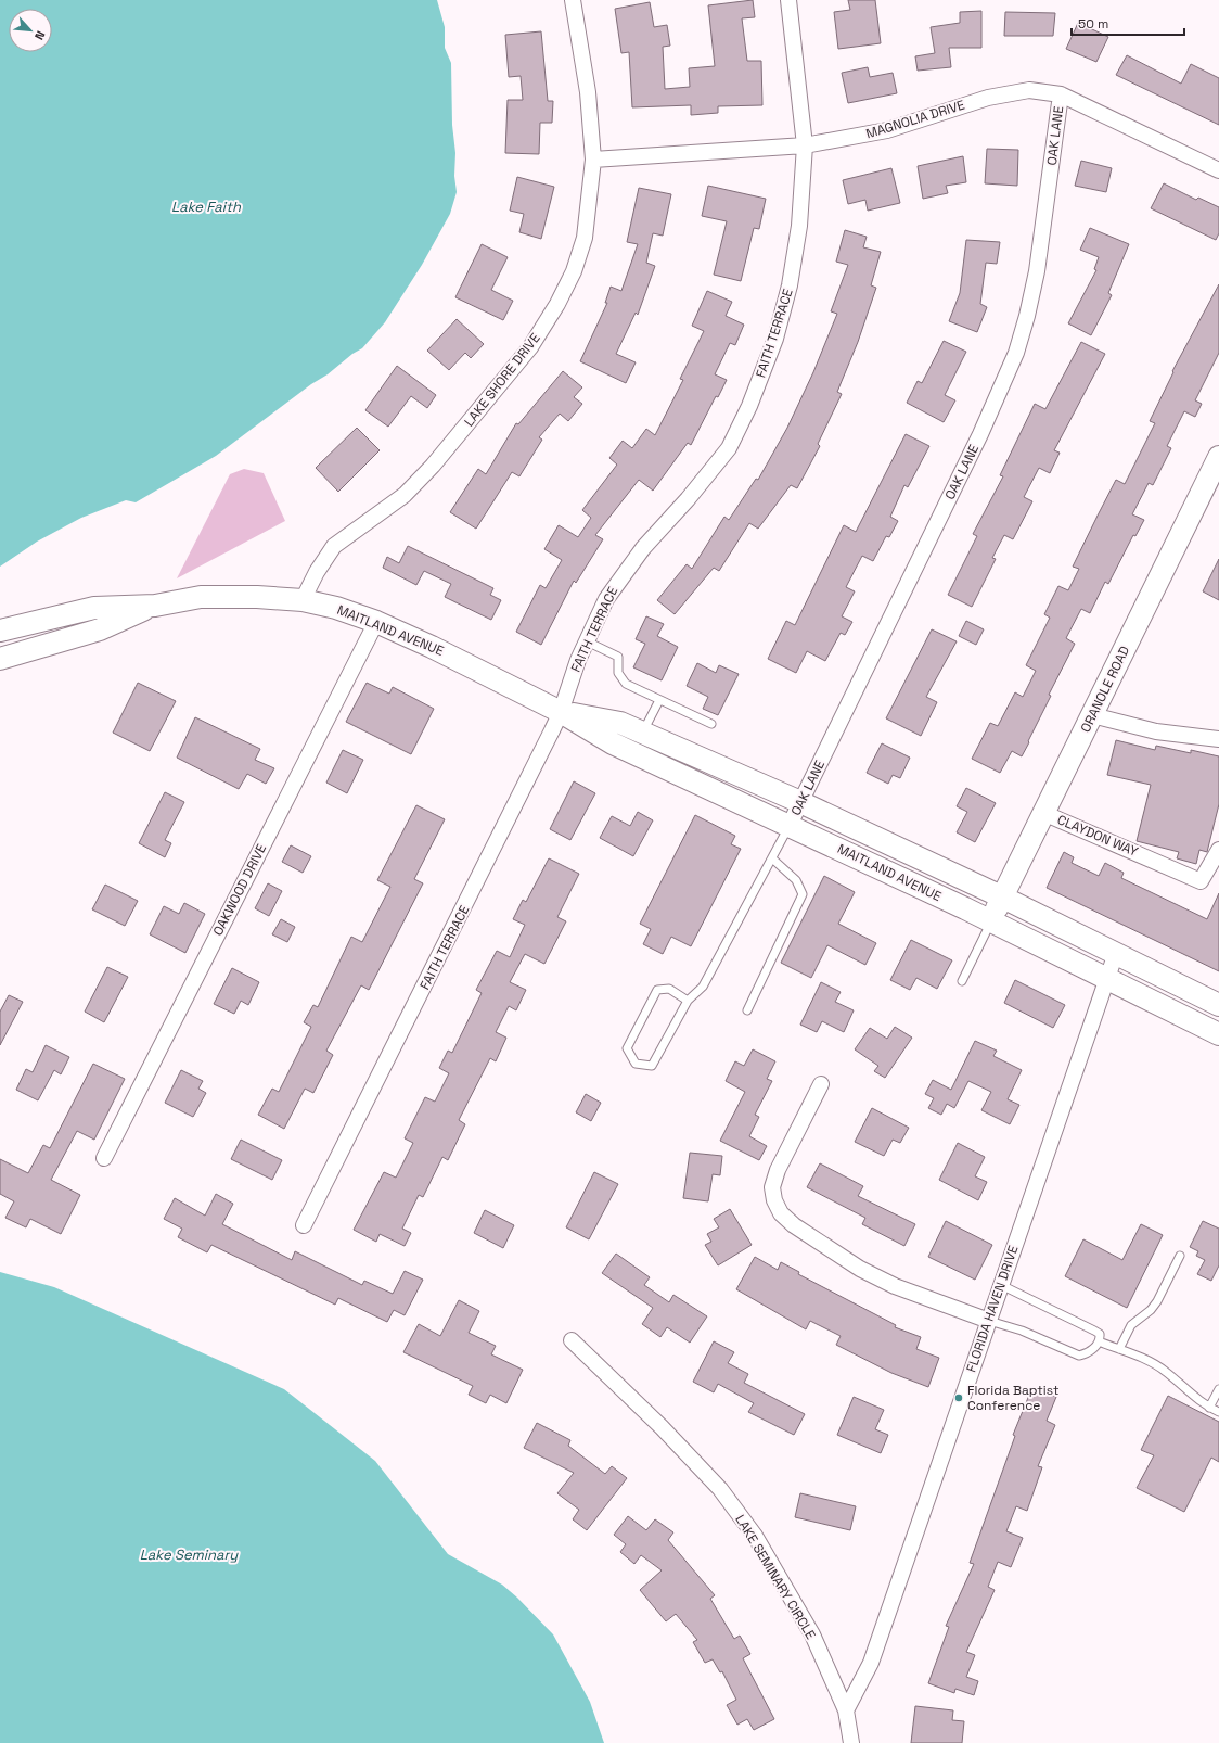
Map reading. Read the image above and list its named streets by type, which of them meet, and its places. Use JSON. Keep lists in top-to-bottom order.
{
  "streets": {
    "main road": ["MAITLAND AVENUE", "ORANOLE ROAD"],
    "street": [
      "MAGNOLIA DRIVE",
      "OAK LANE",
      "FAITH TERRACE",
      "LAKE SHORE DRIVE",
      "CLAYDON WAY",
      "OAKWOOD DRIVE",
      "FLORIDA HAVEN DRIVE",
      "LAKE SEMINARY CIRCLE"
    ]
  },
  "crossings": [
    ["MAGNOLIA DRIVE", "OAK LANE"],
    ["MAGNOLIA DRIVE", "FAITH TERRACE"],
    ["MAGNOLIA DRIVE", "LAKE SHORE DRIVE"],
    ["OAK LANE", "MAITLAND AVENUE"],
    ["FAITH TERRACE", "MAITLAND AVENUE"],
    ["LAKE SHORE DRIVE", "MAITLAND AVENUE"],
    ["MAITLAND AVENUE", "ORANOLE ROAD"],
    ["MAITLAND AVENUE", "OAKWOOD DRIVE"],
    ["MAITLAND AVENUE", "FLORIDA HAVEN DRIVE"],
    ["ORANOLE ROAD", "CLAYDON WAY"],
    ["FLORIDA HAVEN DRIVE", "LAKE SEMINARY CIRCLE"]
  ],
  "water": ["Lake Faith", "Lake Seminary"],
  "places": ["Florida Baptist Conference"],
  "scale_bar": "50 m",
  "north": "bottom right"
}
